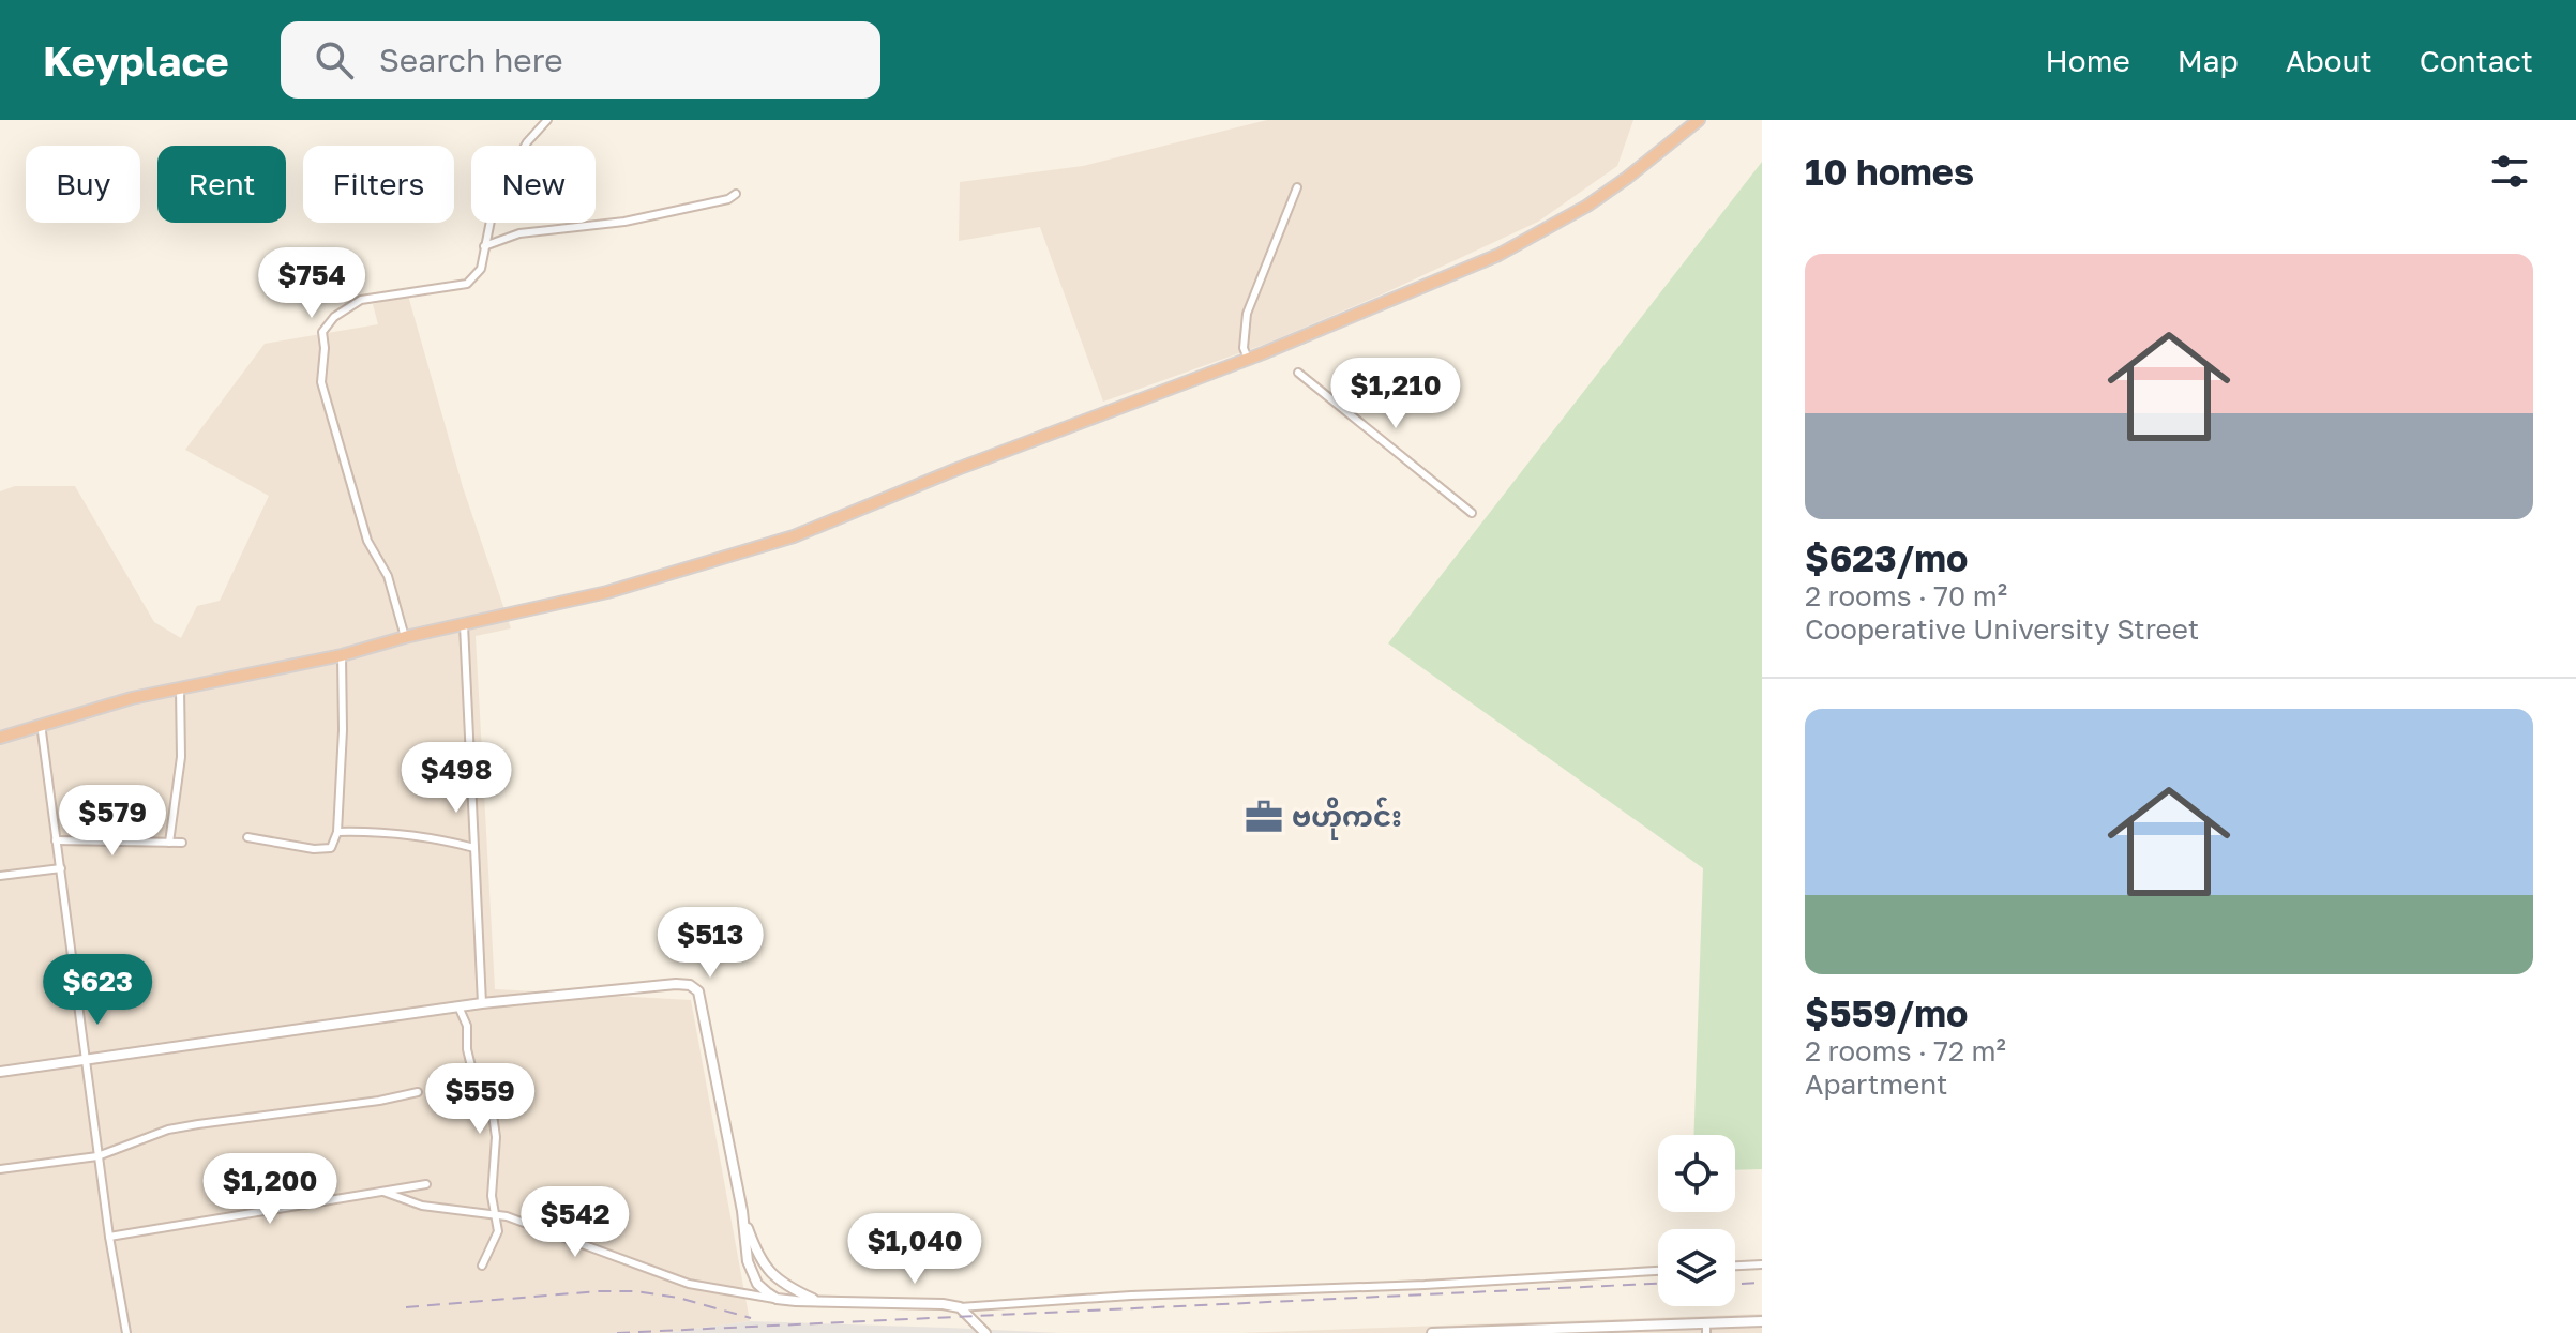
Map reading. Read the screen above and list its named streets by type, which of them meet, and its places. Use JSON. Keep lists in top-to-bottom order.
{
  "places": {
    "office": ["ဗဟိုကင်း"]
  },
  "page": {
    "header": "Keyplace",
    "search": "Search here",
    "nav": [
      "Home",
      "Map",
      "About",
      "Contact"
    ],
    "heading": "10 homes",
    "chip": [
      "Buy",
      "Rent",
      "Filters",
      "New"
    ],
    "list": [
      {
        "name": "$623/mo",
        "note": "2 rooms · 70 m² · Cooperative University Street"
      },
      {
        "name": "$559/mo",
        "note": "2 rooms · 72 m² · Apartment"
      }
    ],
    "price": [
      "$754",
      "$1,210",
      "$498",
      "$579",
      "$513",
      "$623",
      "$559",
      "$1,200",
      "$542",
      "$1,040"
    ]
  }
}
